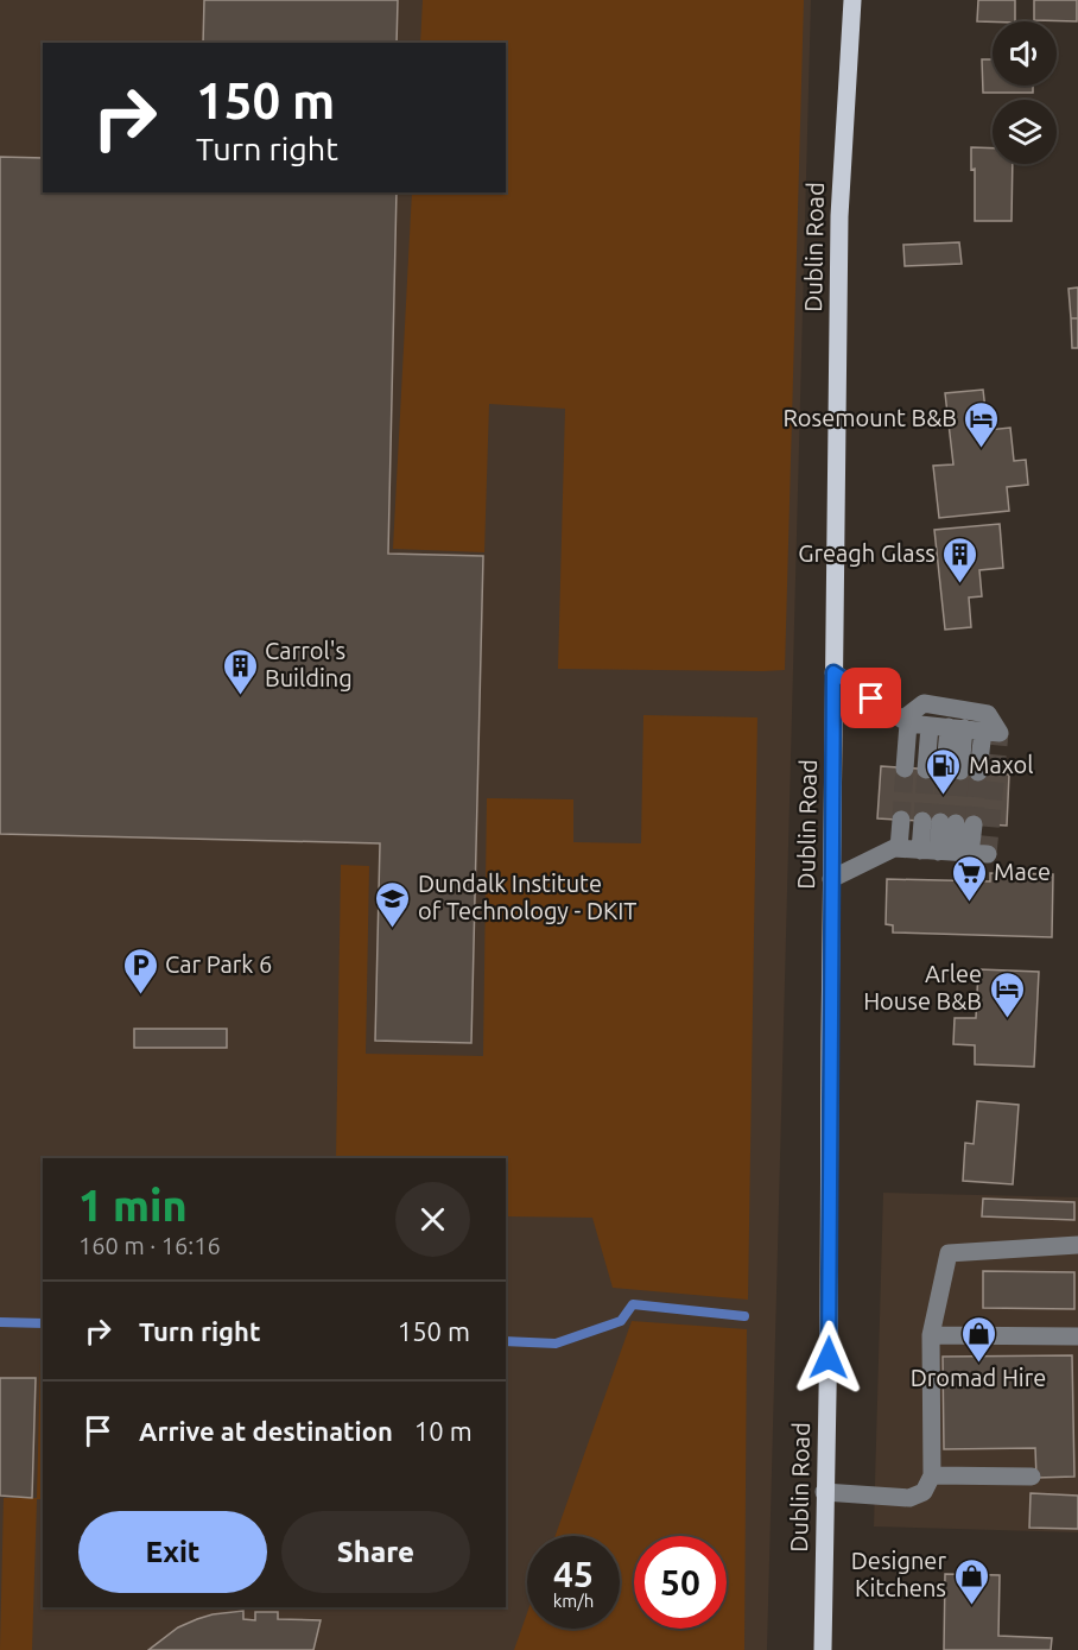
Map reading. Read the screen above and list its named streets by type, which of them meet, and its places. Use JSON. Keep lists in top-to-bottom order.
{
  "streets": {
    "main road": ["Dublin Road"]
  },
  "places": {
    "hotel": ["Rosemount B&B", "Arlee House B&B"],
    "building": ["Greagh Glass", "Carrol's Building"],
    "fuel station": ["Maxol"],
    "supermarket": ["Mace"],
    "school or university": ["Dundalk Institute of Technology - DKIT"],
    "parking": ["Car Park 6"],
    "shop": ["Dromad Hire", "Designer Kitchens"]
  },
  "page": {
    "turn": ["150 m", "Turn right"],
    "heading": ["1 min", "160 m · 16:16"],
    "list": [
      {
        "name": "Turn right",
        "value": "150 m"
      },
      {
        "name": "Arrive at destination",
        "value": "10 m"
      }
    ],
    "buttons": ["Exit", "Share"],
    "speed": "45 km/h",
    "limit": "50"
  }
}
